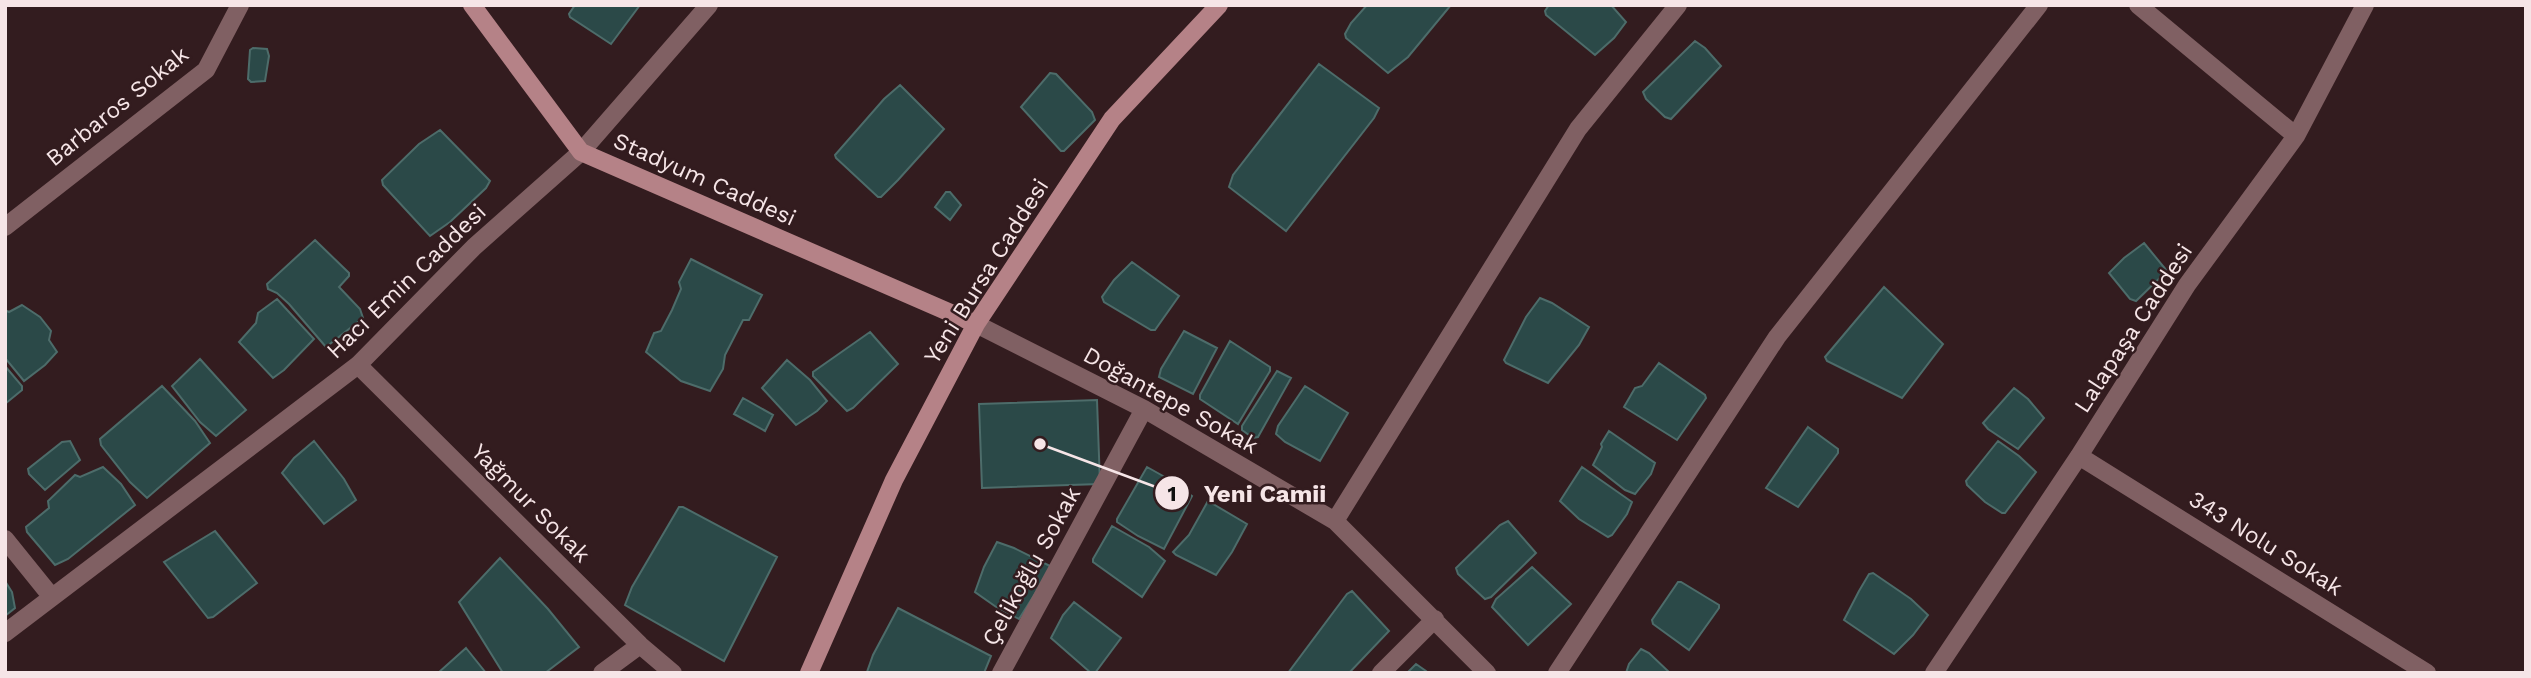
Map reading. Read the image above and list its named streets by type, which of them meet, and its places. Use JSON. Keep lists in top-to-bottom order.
{
  "streets": {
    "main road": ["Stadyum Caddesi", "Yeni Bursa Caddesi"],
    "street": [
      "Barbaros Sokak",
      "Hacı Emin Caddesi",
      "Lalapaşa Caddesi",
      "Doğantepe Sokak",
      "Yağmur Sokak",
      "343 Nolu Sokak",
      "Çelikoğlu Sokak"
    ]
  },
  "crossings": [
    ["Stadyum Caddesi", "Yeni Bursa Caddesi"],
    ["Stadyum Caddesi", "Hacı Emin Caddesi"],
    ["Stadyum Caddesi", "Doğantepe Sokak"],
    ["Yeni Bursa Caddesi", "Doğantepe Sokak"],
    ["Hacı Emin Caddesi", "Yağmur Sokak"],
    ["Lalapaşa Caddesi", "343 Nolu Sokak"],
    ["Doğantepe Sokak", "Çelikoğlu Sokak"]
  ],
  "places": ["Yeni Camii"]
}
